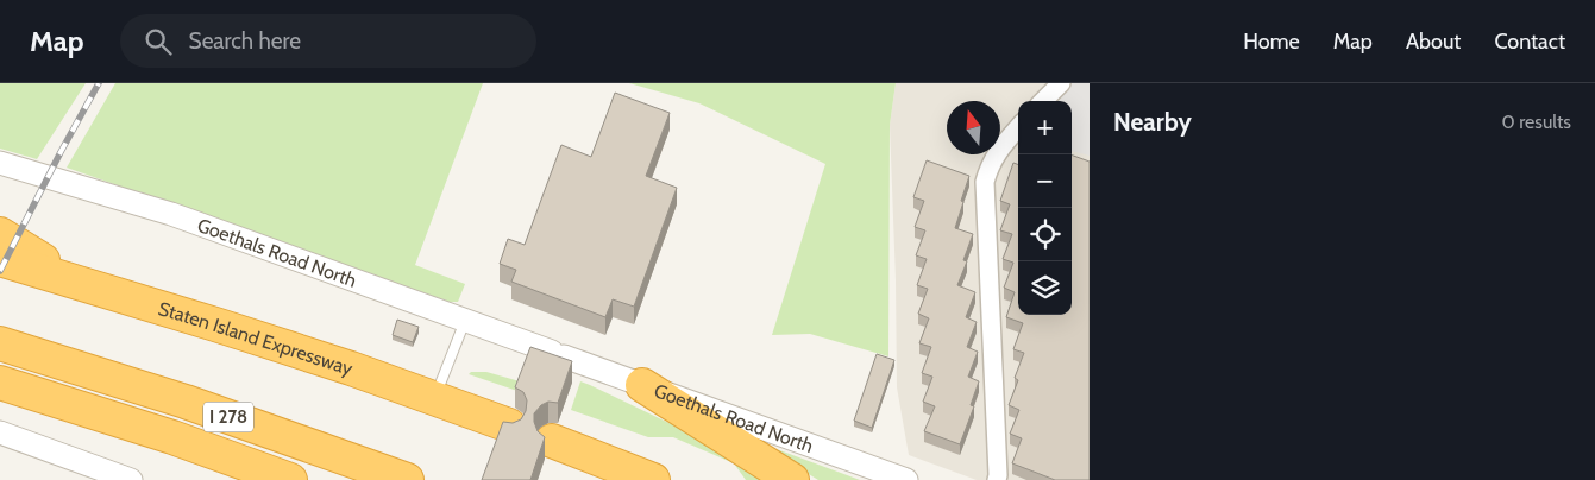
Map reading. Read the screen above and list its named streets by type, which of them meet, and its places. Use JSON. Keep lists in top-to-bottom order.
{
  "streets": {
    "highway": ["Staten Island Expressway", "I 278"],
    "street": ["Goethals Road North"]
  },
  "north": "top",
  "page": {
    "header": "Map",
    "search": "Search here",
    "nav": [
      "Home",
      "Map",
      "About",
      "Contact"
    ],
    "heading": ["Nearby", "0 results"],
    "map_buttons": ["+", "−"]
  }
}
